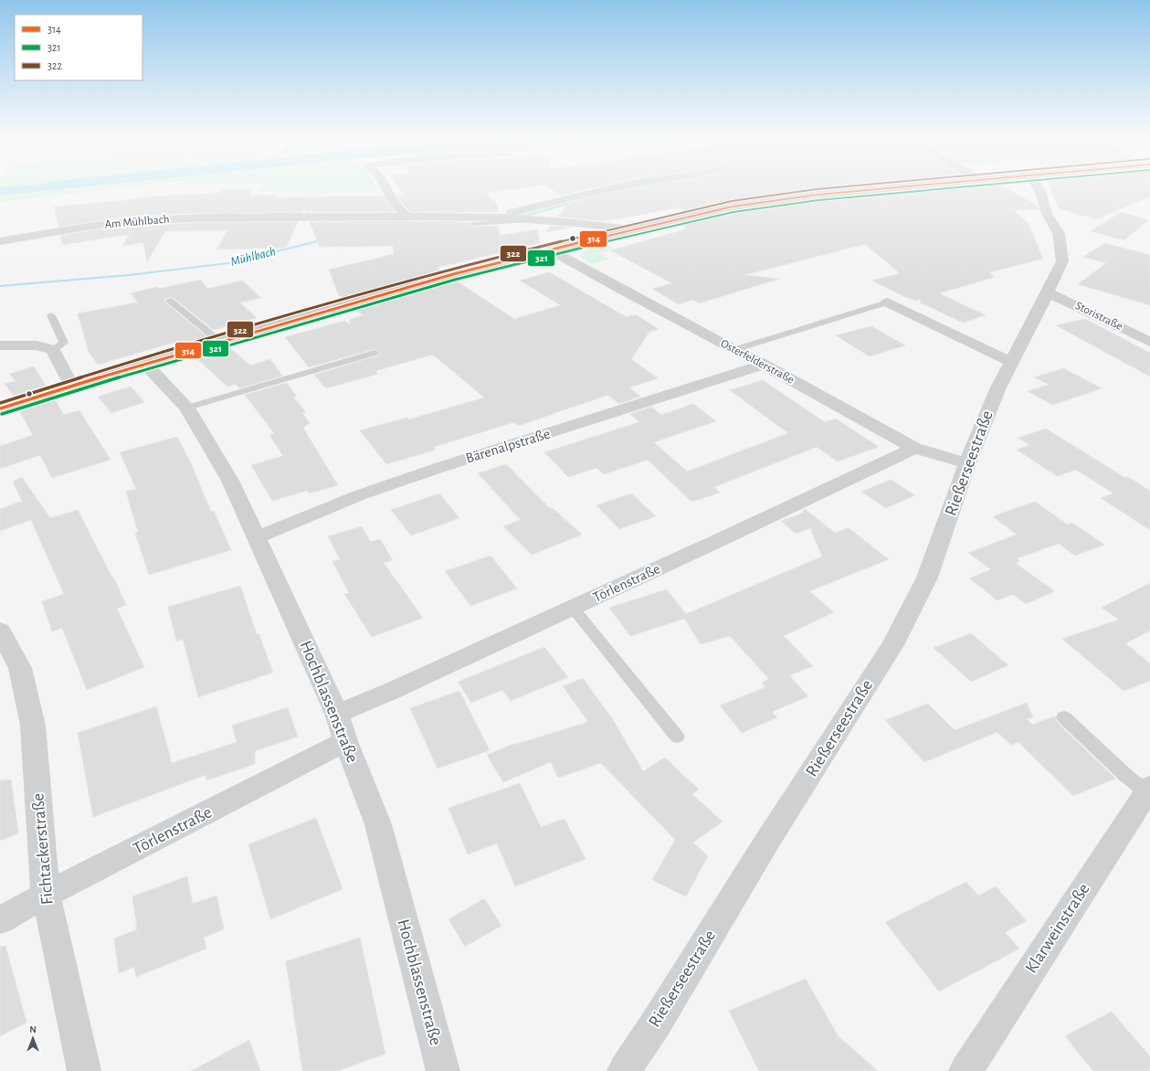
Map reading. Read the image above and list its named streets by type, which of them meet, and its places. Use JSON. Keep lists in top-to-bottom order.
{
  "streets": {
    "street": [
      "Am Mühlbach",
      "Storistraße",
      "Osterfelderstraße",
      "Bärenalpstraße",
      "Rießerseestraße",
      "Törlenstraße",
      "Hochblassenstraße",
      "Fichtackerstraße",
      "Klarweinstraße"
    ]
  },
  "crossings": [
    ["Storistraße", "Rießerseestraße"],
    ["Osterfelderstraße", "Bärenalpstraße"],
    ["Osterfelderstraße", "Rießerseestraße"],
    ["Osterfelderstraße", "Törlenstraße"],
    ["Bärenalpstraße", "Hochblassenstraße"],
    ["Törlenstraße", "Hochblassenstraße"],
    ["Törlenstraße", "Fichtackerstraße"]
  ],
  "water": ["Mühlbach"],
  "lines": ["transit line 314", "transit line 321", "transit line 322"],
  "legend": ["314", "321", "322"],
  "north": "top"
}
